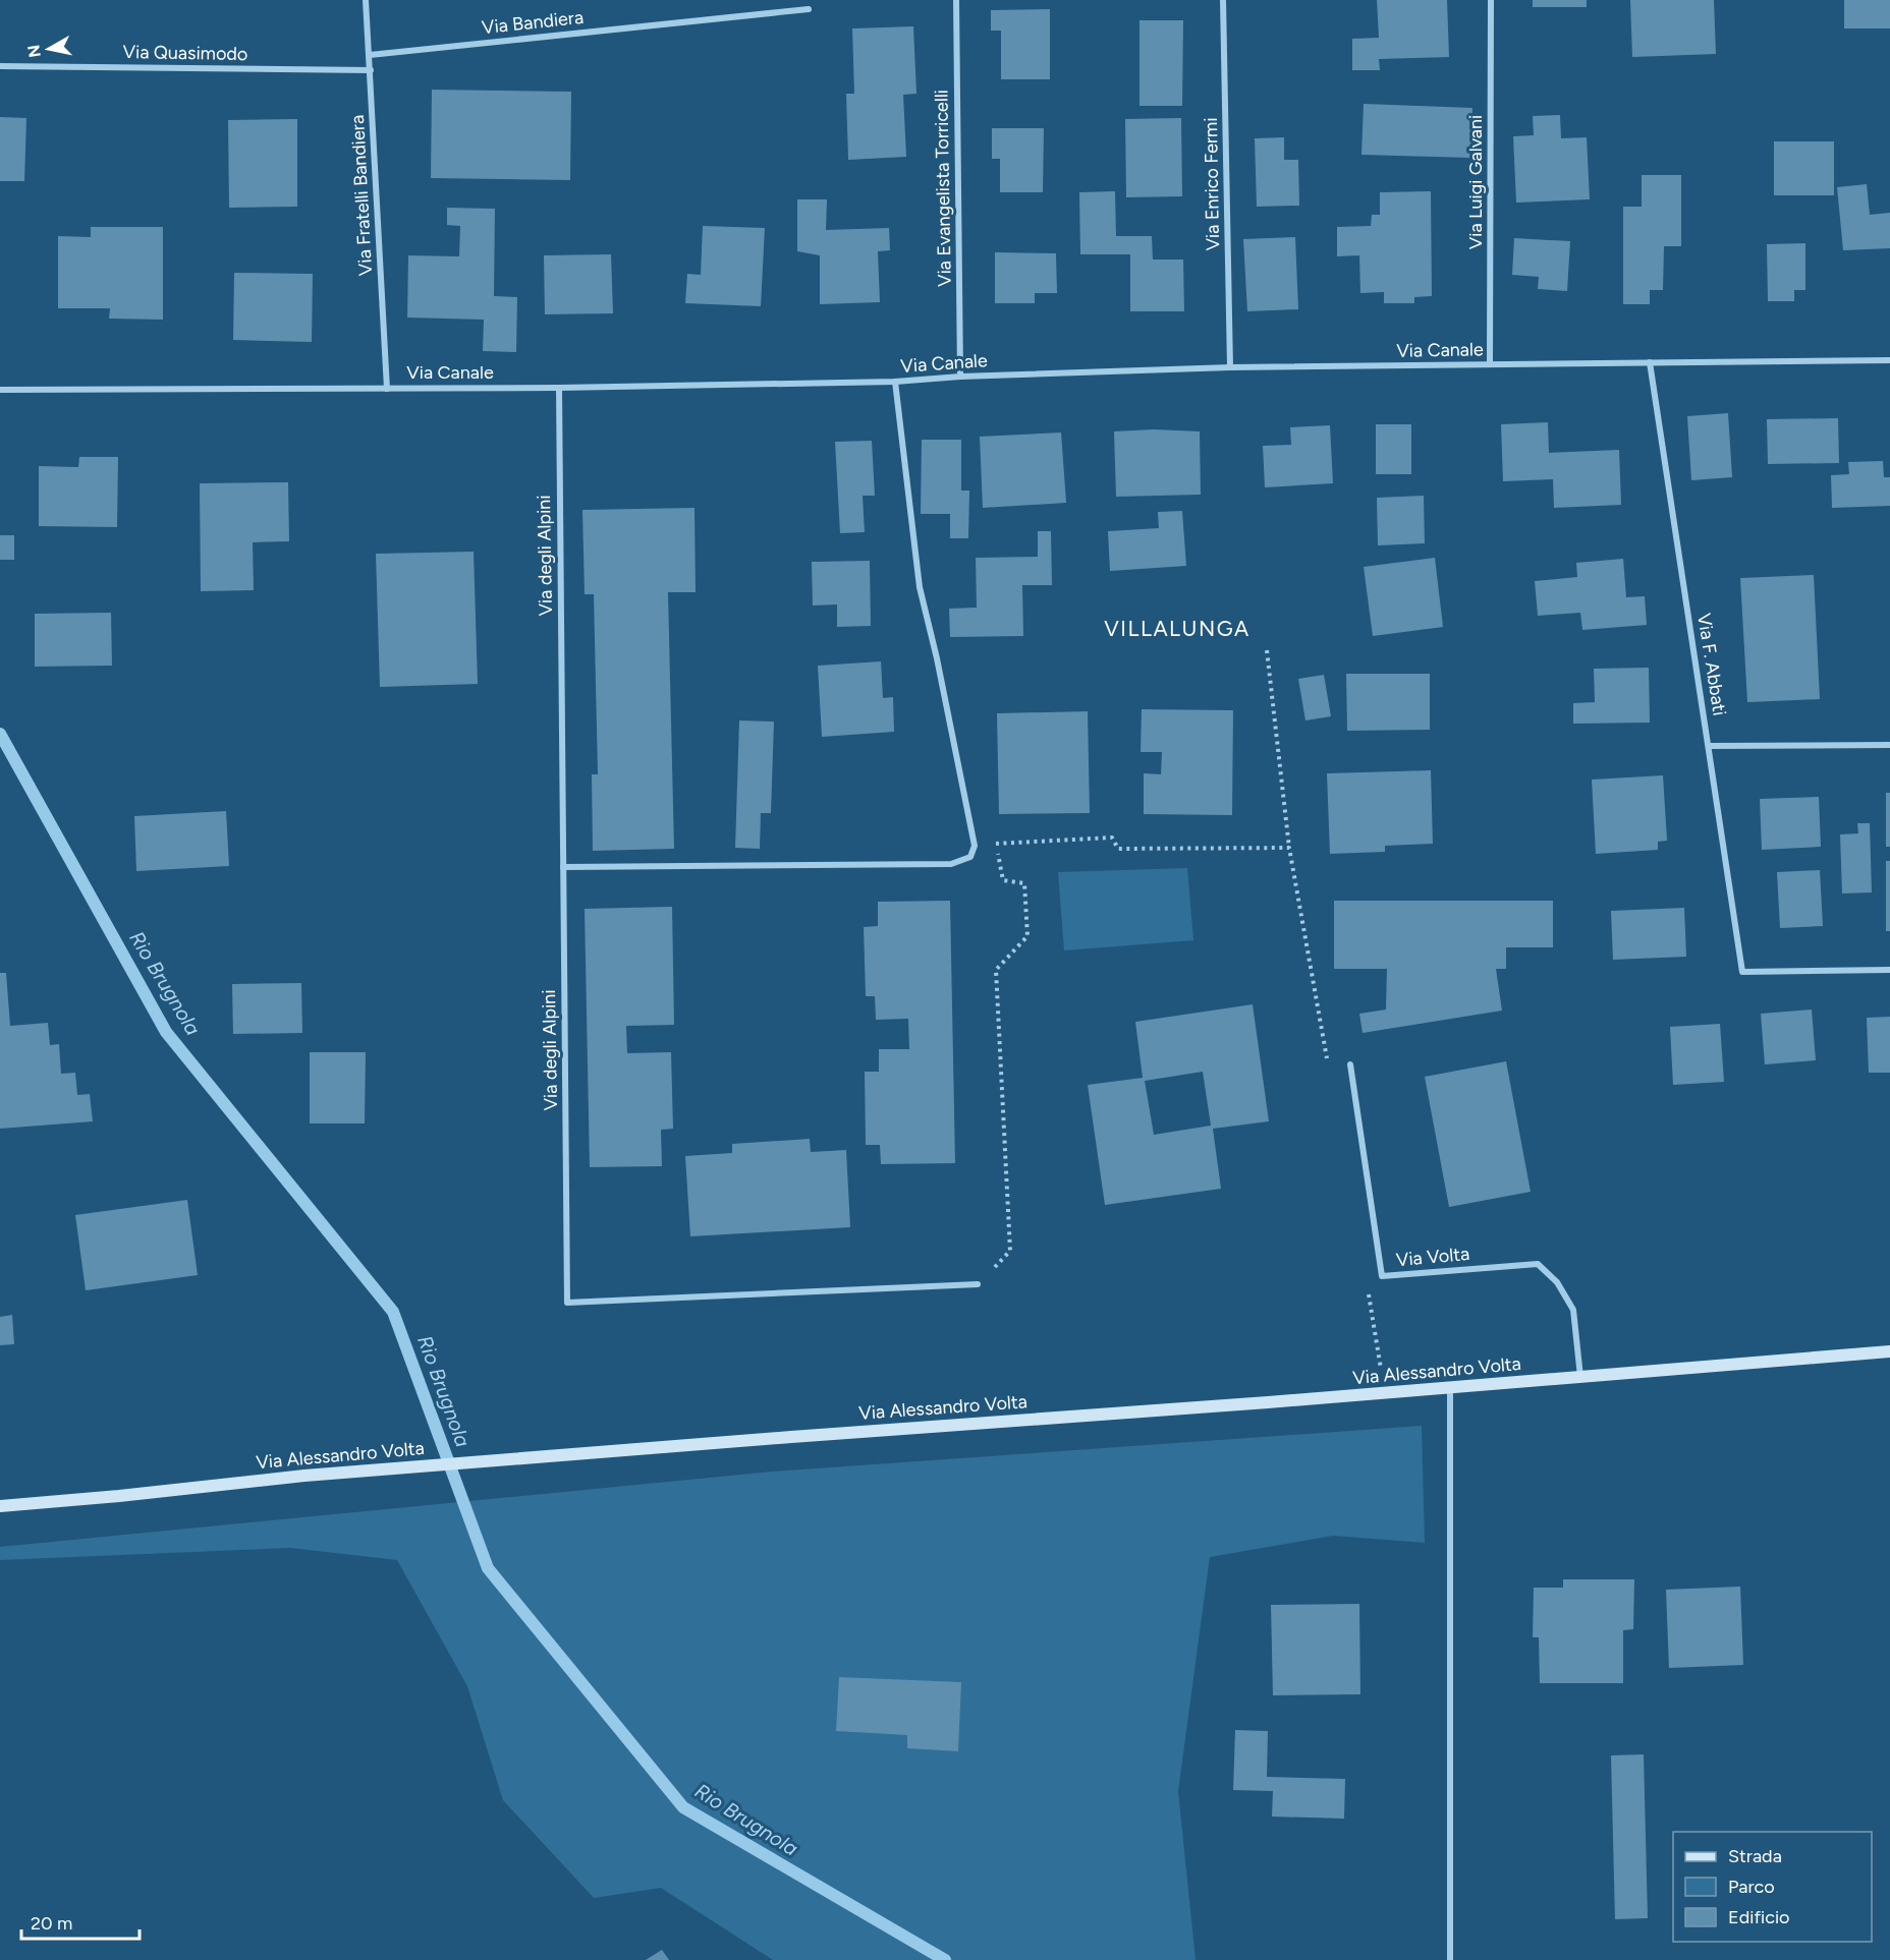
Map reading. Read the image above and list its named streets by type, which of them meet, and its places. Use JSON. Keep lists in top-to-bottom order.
{
  "streets": {
    "main road": ["Via Alessandro Volta"],
    "street": [
      "Via Bandiera",
      "Via Quasimodo",
      "Via Luigi Galvani",
      "Via Enrico Fermi",
      "Via Evangelista Torricelli",
      "Via Fratelli Bandiera",
      "Via Canale",
      "Via degli Alpini",
      "Via F. Abbati",
      "Via Volta"
    ]
  },
  "crossings": [
    ["Via Bandiera", "Via Fratelli Bandiera"],
    ["Via Quasimodo", "Via Fratelli Bandiera"],
    ["Via Luigi Galvani", "Via Canale"],
    ["Via Enrico Fermi", "Via Canale"],
    ["Via Evangelista Torricelli", "Via Canale"],
    ["Via Fratelli Bandiera", "Via Canale"],
    ["Via Canale", "Via degli Alpini"],
    ["Via Canale", "Via F. Abbati"],
    ["Via Volta", "Via Alessandro Volta"]
  ],
  "districts": ["VILLALUNGA"],
  "water": ["Rio Brugnola"],
  "legend": ["Strada", "Parco", "Edificio"],
  "scale_bar": "20 m",
  "north": "left"
}
